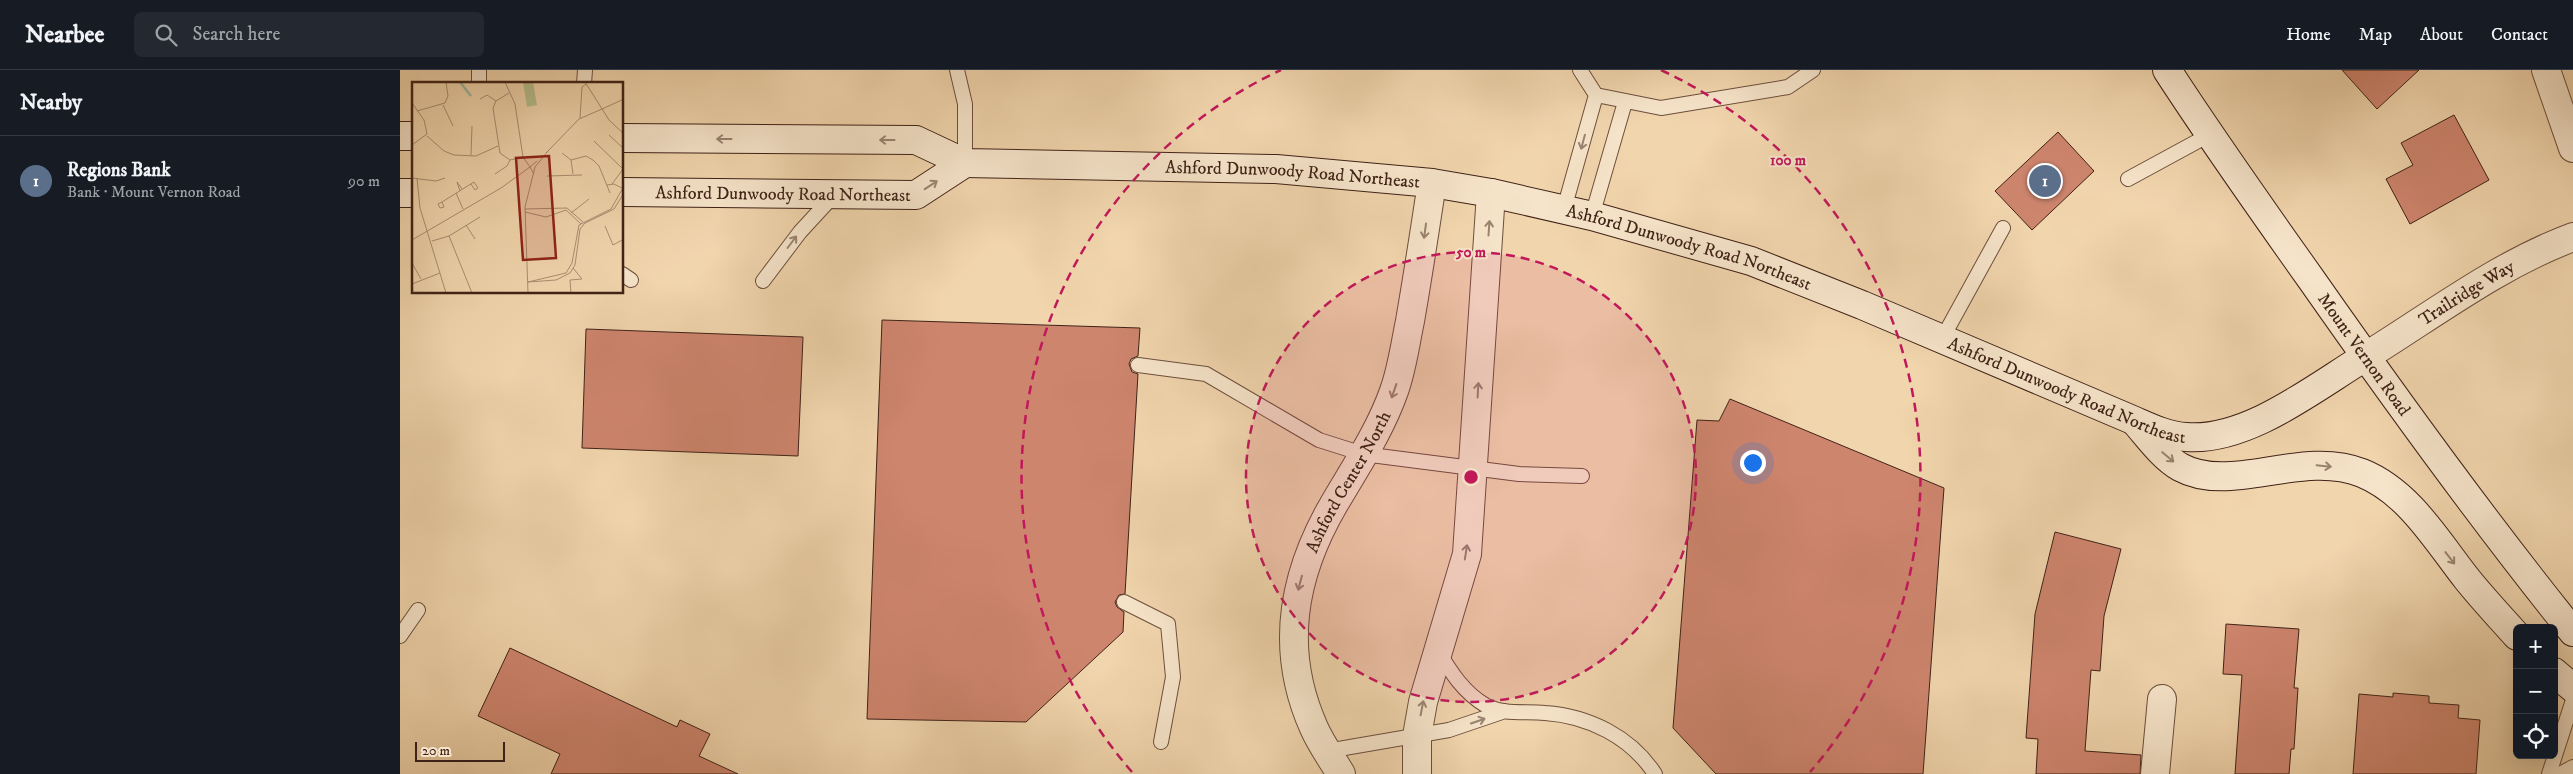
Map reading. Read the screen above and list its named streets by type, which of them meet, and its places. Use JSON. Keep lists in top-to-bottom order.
{
  "streets": {
    "main road": [
      "Ashford Dunwoody Road Northeast",
      "Trailridge Way",
      "Mount Vernon Road",
      "Ashford Center North"
    ]
  },
  "crossings": [
    ["Ashford Dunwoody Road Northeast", "Trailridge Way"],
    ["Ashford Dunwoody Road Northeast", "Mount Vernon Road"],
    ["Ashford Dunwoody Road Northeast", "Ashford Center North"],
    ["Trailridge Way", "Mount Vernon Road"]
  ],
  "scale_bar": "20 m",
  "page": {
    "header": "Nearbee",
    "search": "Search here",
    "nav": [
      "Home",
      "Map",
      "About",
      "Contact"
    ],
    "heading": "Nearby",
    "list": [
      {
        "mark": "1",
        "name": "Regions Bank",
        "note": "Bank · Mount Vernon Road",
        "value": "90 m"
      }
    ],
    "pins": "1",
    "map_buttons": ["+", "−"],
    "scale": "20 m"
  },
  "rings": ["100 m", "50 m"]
}
